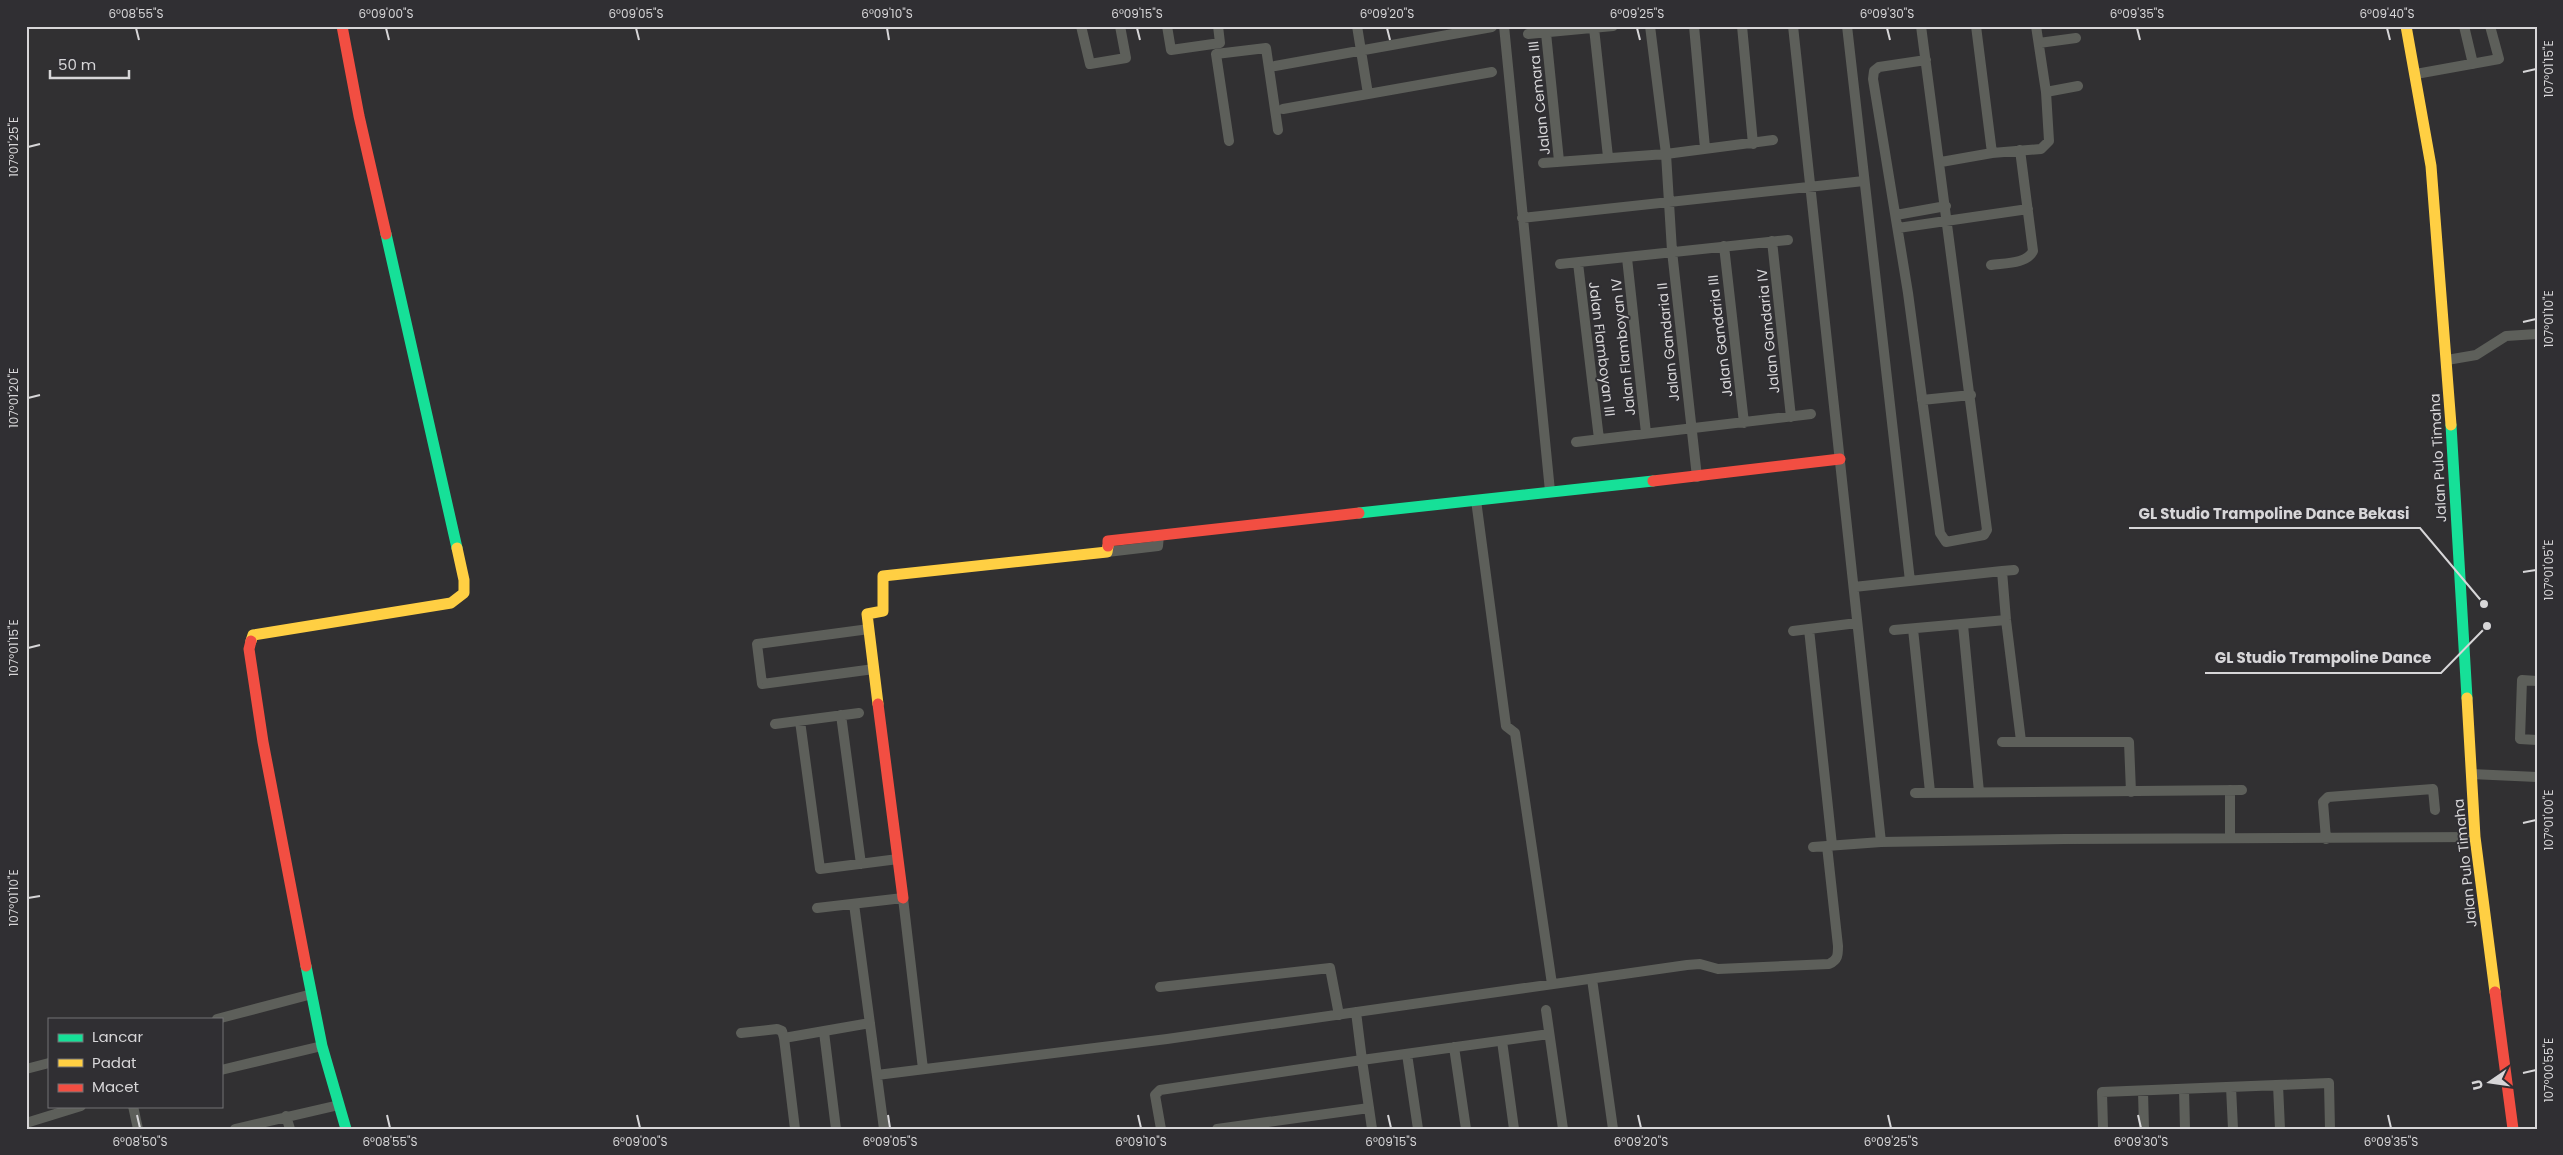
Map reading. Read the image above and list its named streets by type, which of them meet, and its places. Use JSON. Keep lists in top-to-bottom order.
{
  "streets": {
    "street": [
      "Jalan Cemara III",
      "Jalan Gandaria IV",
      "Jalan Gandaria III",
      "Jalan Gandaria II",
      "Jalan Flamboyan IV",
      "Jalan Flamboyan III",
      "Jalan Pulo Timaha"
    ]
  },
  "places": ["GL Studio Trampoline Dance Bekasi", "GL Studio Trampoline Dance"],
  "legend": ["Lancar", "Padat", "Macet"],
  "scale_bar": "50 m",
  "north": "left",
  "coordinates": [
    "6°08'55\"S",
    "6°09'00\"S",
    "6°09'05\"S",
    "6°09'10\"S",
    "6°09'15\"S",
    "6°09'20\"S",
    "6°09'25\"S",
    "6°09'30\"S",
    "6°09'35\"S",
    "6°09'40\"S",
    "107°01'15\"E",
    "107°01'25\"E",
    "107°01'10\"E",
    "107°01'20\"E",
    "107°01'05\"E",
    "107°01'00\"E",
    "107°00'55\"E",
    "6°08'50\"S"
  ]
}
